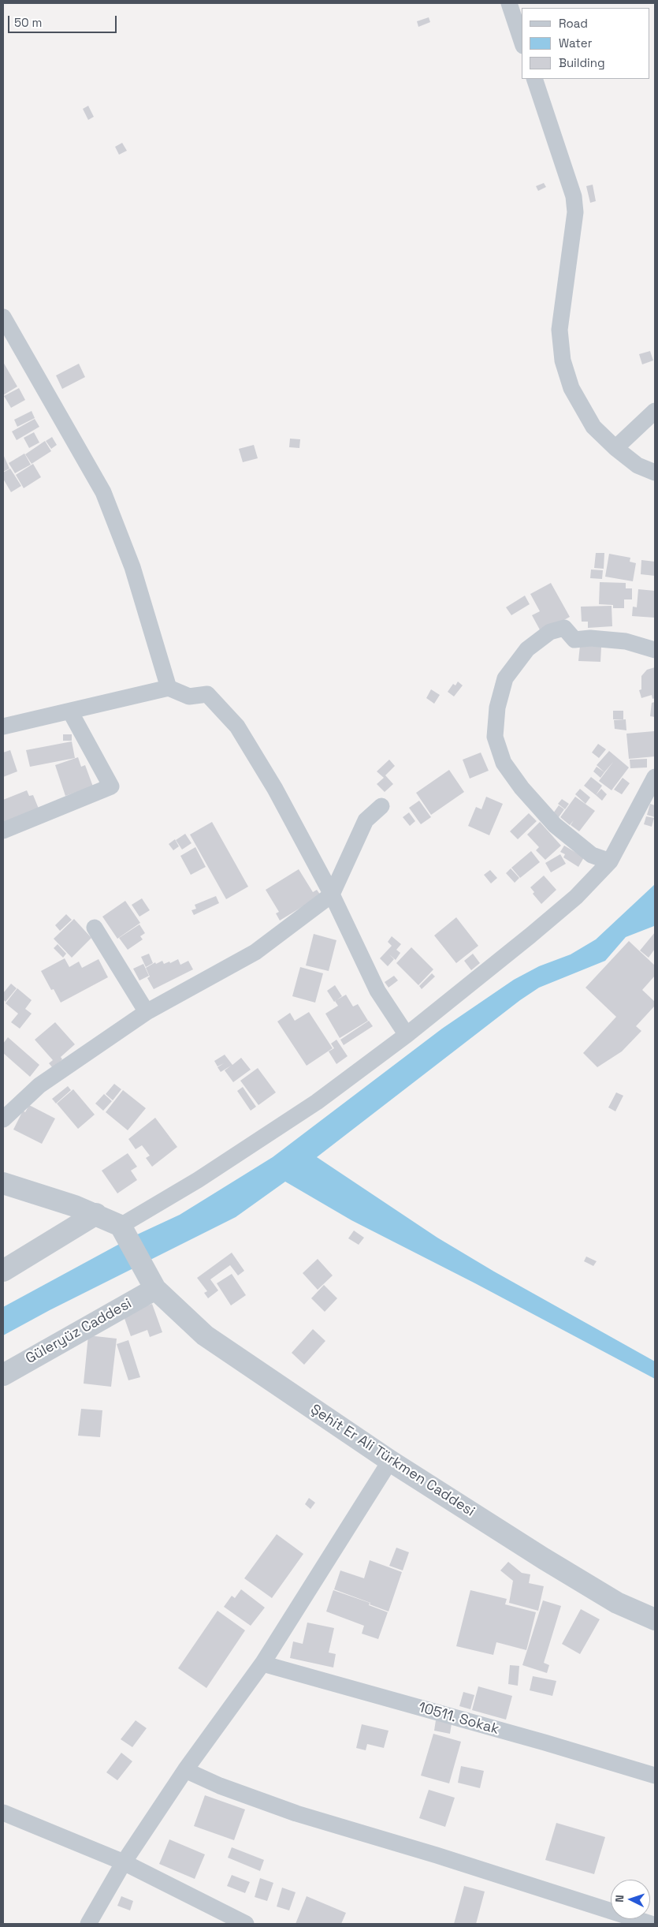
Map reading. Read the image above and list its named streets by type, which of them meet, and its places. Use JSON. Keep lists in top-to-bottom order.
{
  "streets": {
    "street": ["Güleryüz Caddesi", "Şehit Er Ali Türkmen Caddesi", "10511. Sokak"]
  },
  "crossings": [
    ["Güleryüz Caddesi", "Şehit Er Ali Türkmen Caddesi"]
  ],
  "legend": ["Road", "Water", "Building"],
  "scale_bar": "50 m",
  "north": "left"
}
